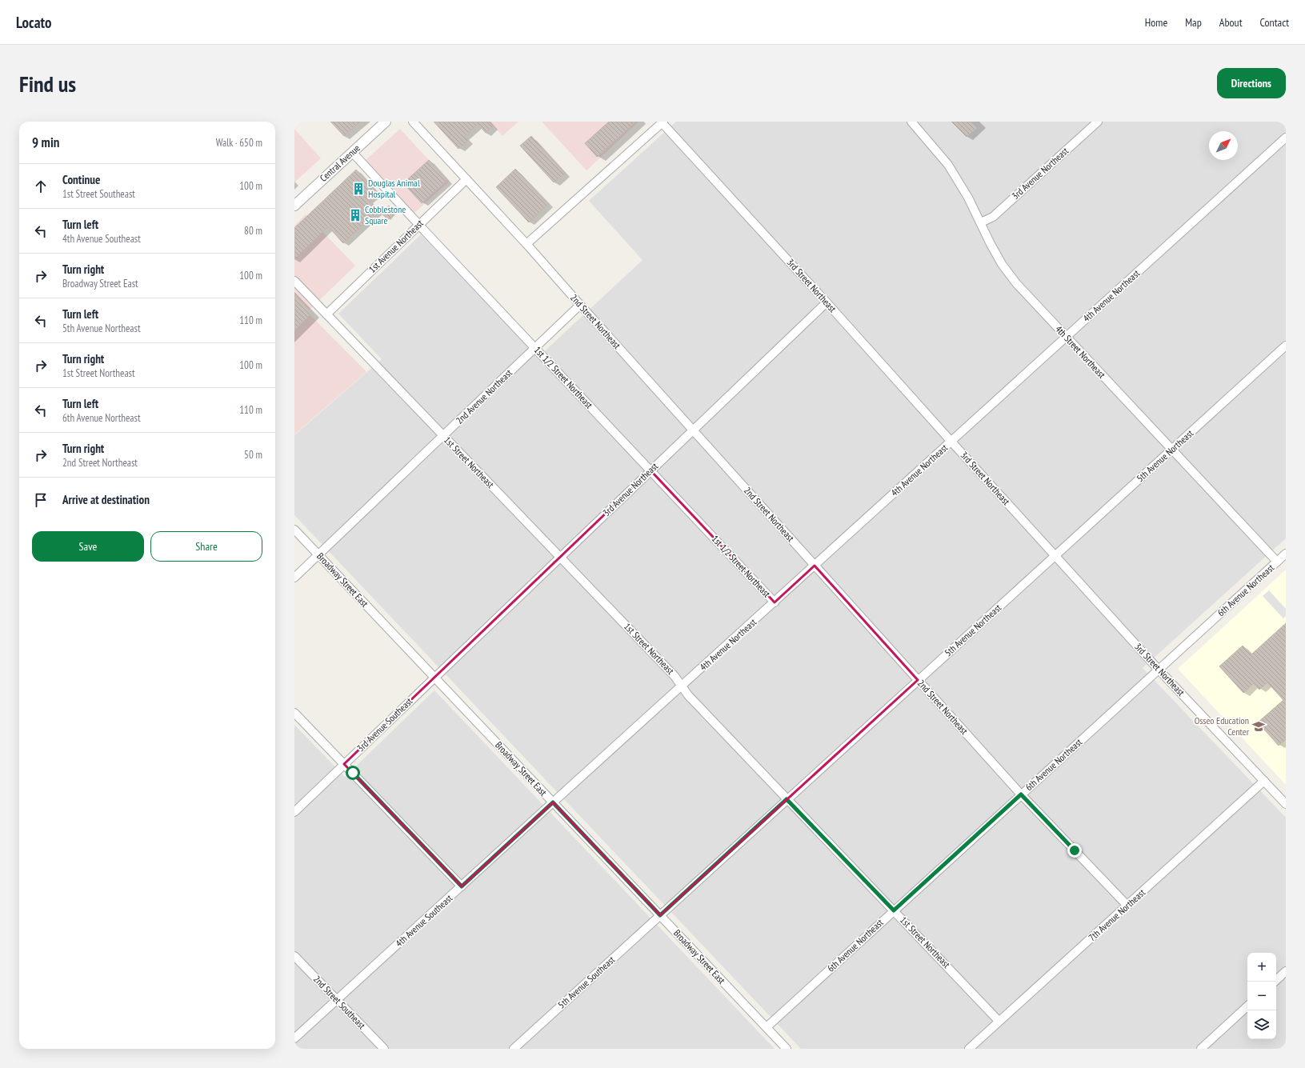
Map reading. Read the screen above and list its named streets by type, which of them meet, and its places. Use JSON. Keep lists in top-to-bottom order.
{
  "streets": {
    "street": [
      "Central Avenue",
      "3rd Avenue Northeast",
      "1st Avenue Northeast",
      "3rd Street Northeast",
      "4th Avenue Northeast",
      "2nd Street Northeast",
      "4th Street Northeast",
      "1st 1/2 Street Northeast",
      "2nd Avenue Northeast",
      "5th Avenue Northeast",
      "1st Street Northeast",
      "Broadway Street East",
      "6th Avenue Northeast",
      "3rd Avenue Southeast",
      "7th Avenue Northeast",
      "4th Avenue Southeast",
      "5th Avenue Southeast",
      "2nd Street Southeast"
    ]
  },
  "crossings": [
    ["Central Avenue", "1st 1/2 Street Northeast"],
    ["3rd Avenue Northeast", "3rd Street Northeast"],
    ["3rd Avenue Northeast", "2nd Street Northeast"],
    ["3rd Avenue Northeast", "4th Street Northeast"],
    ["3rd Avenue Northeast", "1st 1/2 Street Northeast"],
    ["3rd Avenue Northeast", "1st Street Northeast"],
    ["3rd Avenue Northeast", "Broadway Street East"],
    ["3rd Avenue Northeast", "3rd Avenue Southeast"],
    ["1st Avenue Northeast", "2nd Street Northeast"],
    ["1st Avenue Northeast", "1st 1/2 Street Northeast"],
    ["1st Avenue Northeast", "1st Street Northeast"],
    ["3rd Street Northeast", "4th Avenue Northeast"],
    ["3rd Street Northeast", "5th Avenue Northeast"],
    ["3rd Street Northeast", "6th Avenue Northeast"],
    ["3rd Street Northeast", "7th Avenue Northeast"],
    ["4th Avenue Northeast", "2nd Street Northeast"],
    ["4th Avenue Northeast", "4th Street Northeast"],
    ["4th Avenue Northeast", "1st 1/2 Street Northeast"],
    ["4th Avenue Northeast", "1st Street Northeast"],
    ["4th Avenue Northeast", "Broadway Street East"],
    ["4th Avenue Northeast", "4th Avenue Southeast"],
    ["2nd Street Northeast", "2nd Avenue Northeast"],
    ["2nd Street Northeast", "5th Avenue Northeast"],
    ["2nd Street Northeast", "6th Avenue Northeast"],
    ["2nd Street Northeast", "7th Avenue Northeast"],
    ["4th Street Northeast", "5th Avenue Northeast"],
    ["4th Street Northeast", "6th Avenue Northeast"],
    ["1st 1/2 Street Northeast", "2nd Avenue Northeast"],
    ["2nd Avenue Northeast", "1st Street Northeast"],
    ["2nd Avenue Northeast", "Broadway Street East"],
    ["5th Avenue Northeast", "1st Street Northeast"],
    ["5th Avenue Northeast", "Broadway Street East"],
    ["5th Avenue Northeast", "5th Avenue Southeast"],
    ["1st Street Northeast", "6th Avenue Northeast"],
    ["1st Street Northeast", "7th Avenue Northeast"],
    ["Broadway Street East", "6th Avenue Northeast"],
    ["Broadway Street East", "3rd Avenue Southeast"],
    ["Broadway Street East", "4th Avenue Southeast"],
    ["Broadway Street East", "5th Avenue Southeast"],
    ["4th Avenue Southeast", "2nd Street Southeast"]
  ],
  "places": {
    "building": ["Douglas Animal Hospital", "Cobblestone Square"],
    "school or university": ["Osseo Education Center"]
  },
  "north": "top right",
  "page": {
    "header": "Locato",
    "nav": [
      "Home",
      "Map",
      "About",
      "Contact"
    ],
    "buttons": [
      "Directions",
      ["Save", "Share"]
    ],
    "title": "Find us",
    "heading": ["9 min", "Walk · 650 m"],
    "list": [
      ["Continue", "1st Street Southeast", "100 m"],
      ["Turn left", "4th Avenue Southeast", "80 m"],
      ["Turn right", "Broadway Street East", "100 m"],
      ["Turn left", "5th Avenue Northeast", "110 m"],
      ["Turn right", "1st Street Northeast", "100 m"],
      ["Turn left", "6th Avenue Northeast", "110 m"],
      ["Turn right", "2nd Street Northeast", "50 m"],
      "Arrive at destination"
    ],
    "map_buttons": ["+", "−"]
  }
}
